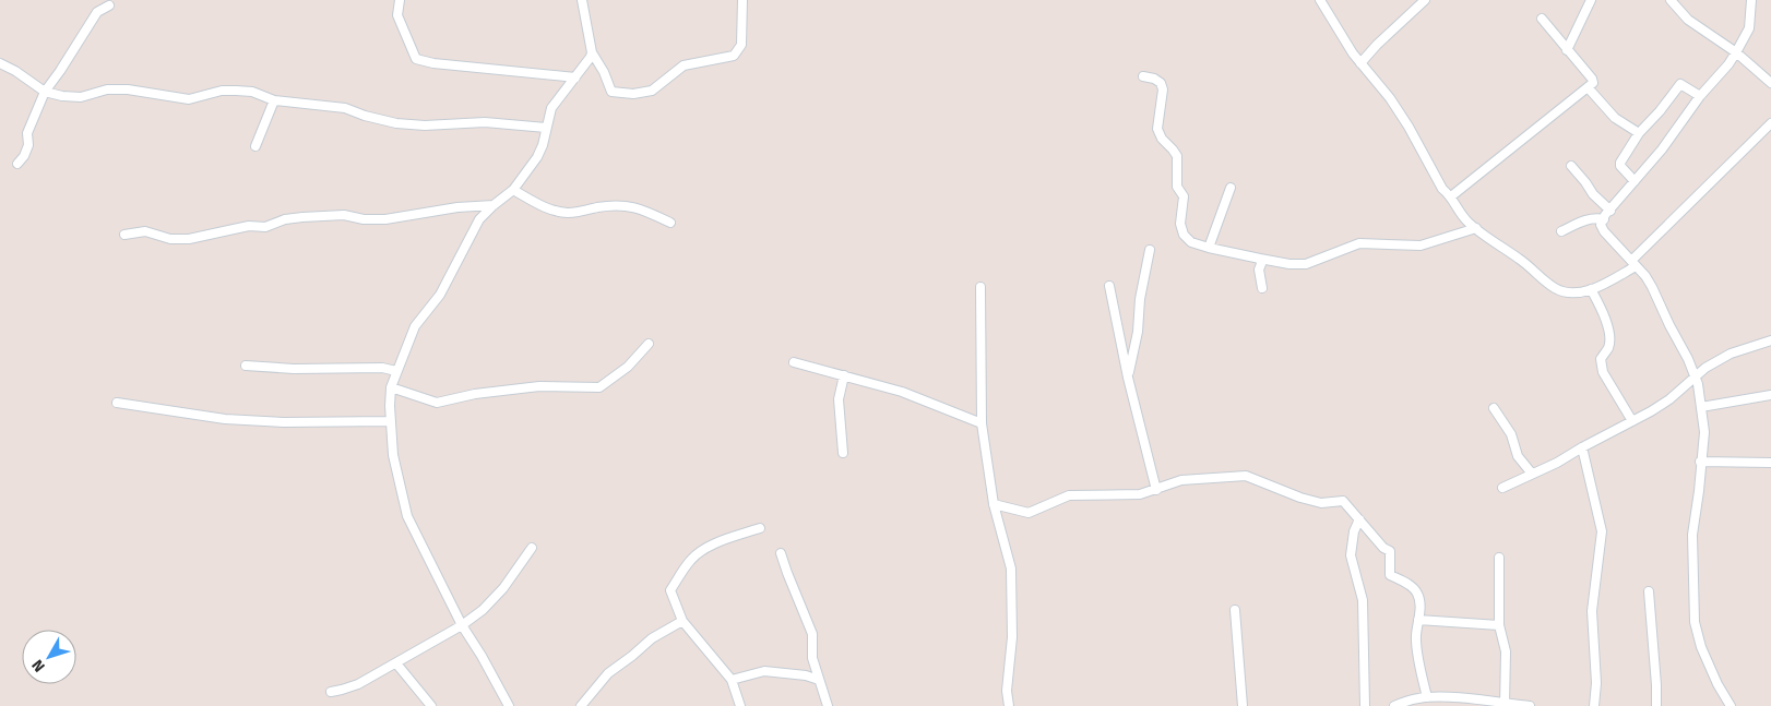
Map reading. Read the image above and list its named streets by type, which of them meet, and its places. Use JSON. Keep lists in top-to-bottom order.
{
  "north": "bottom left"
}
